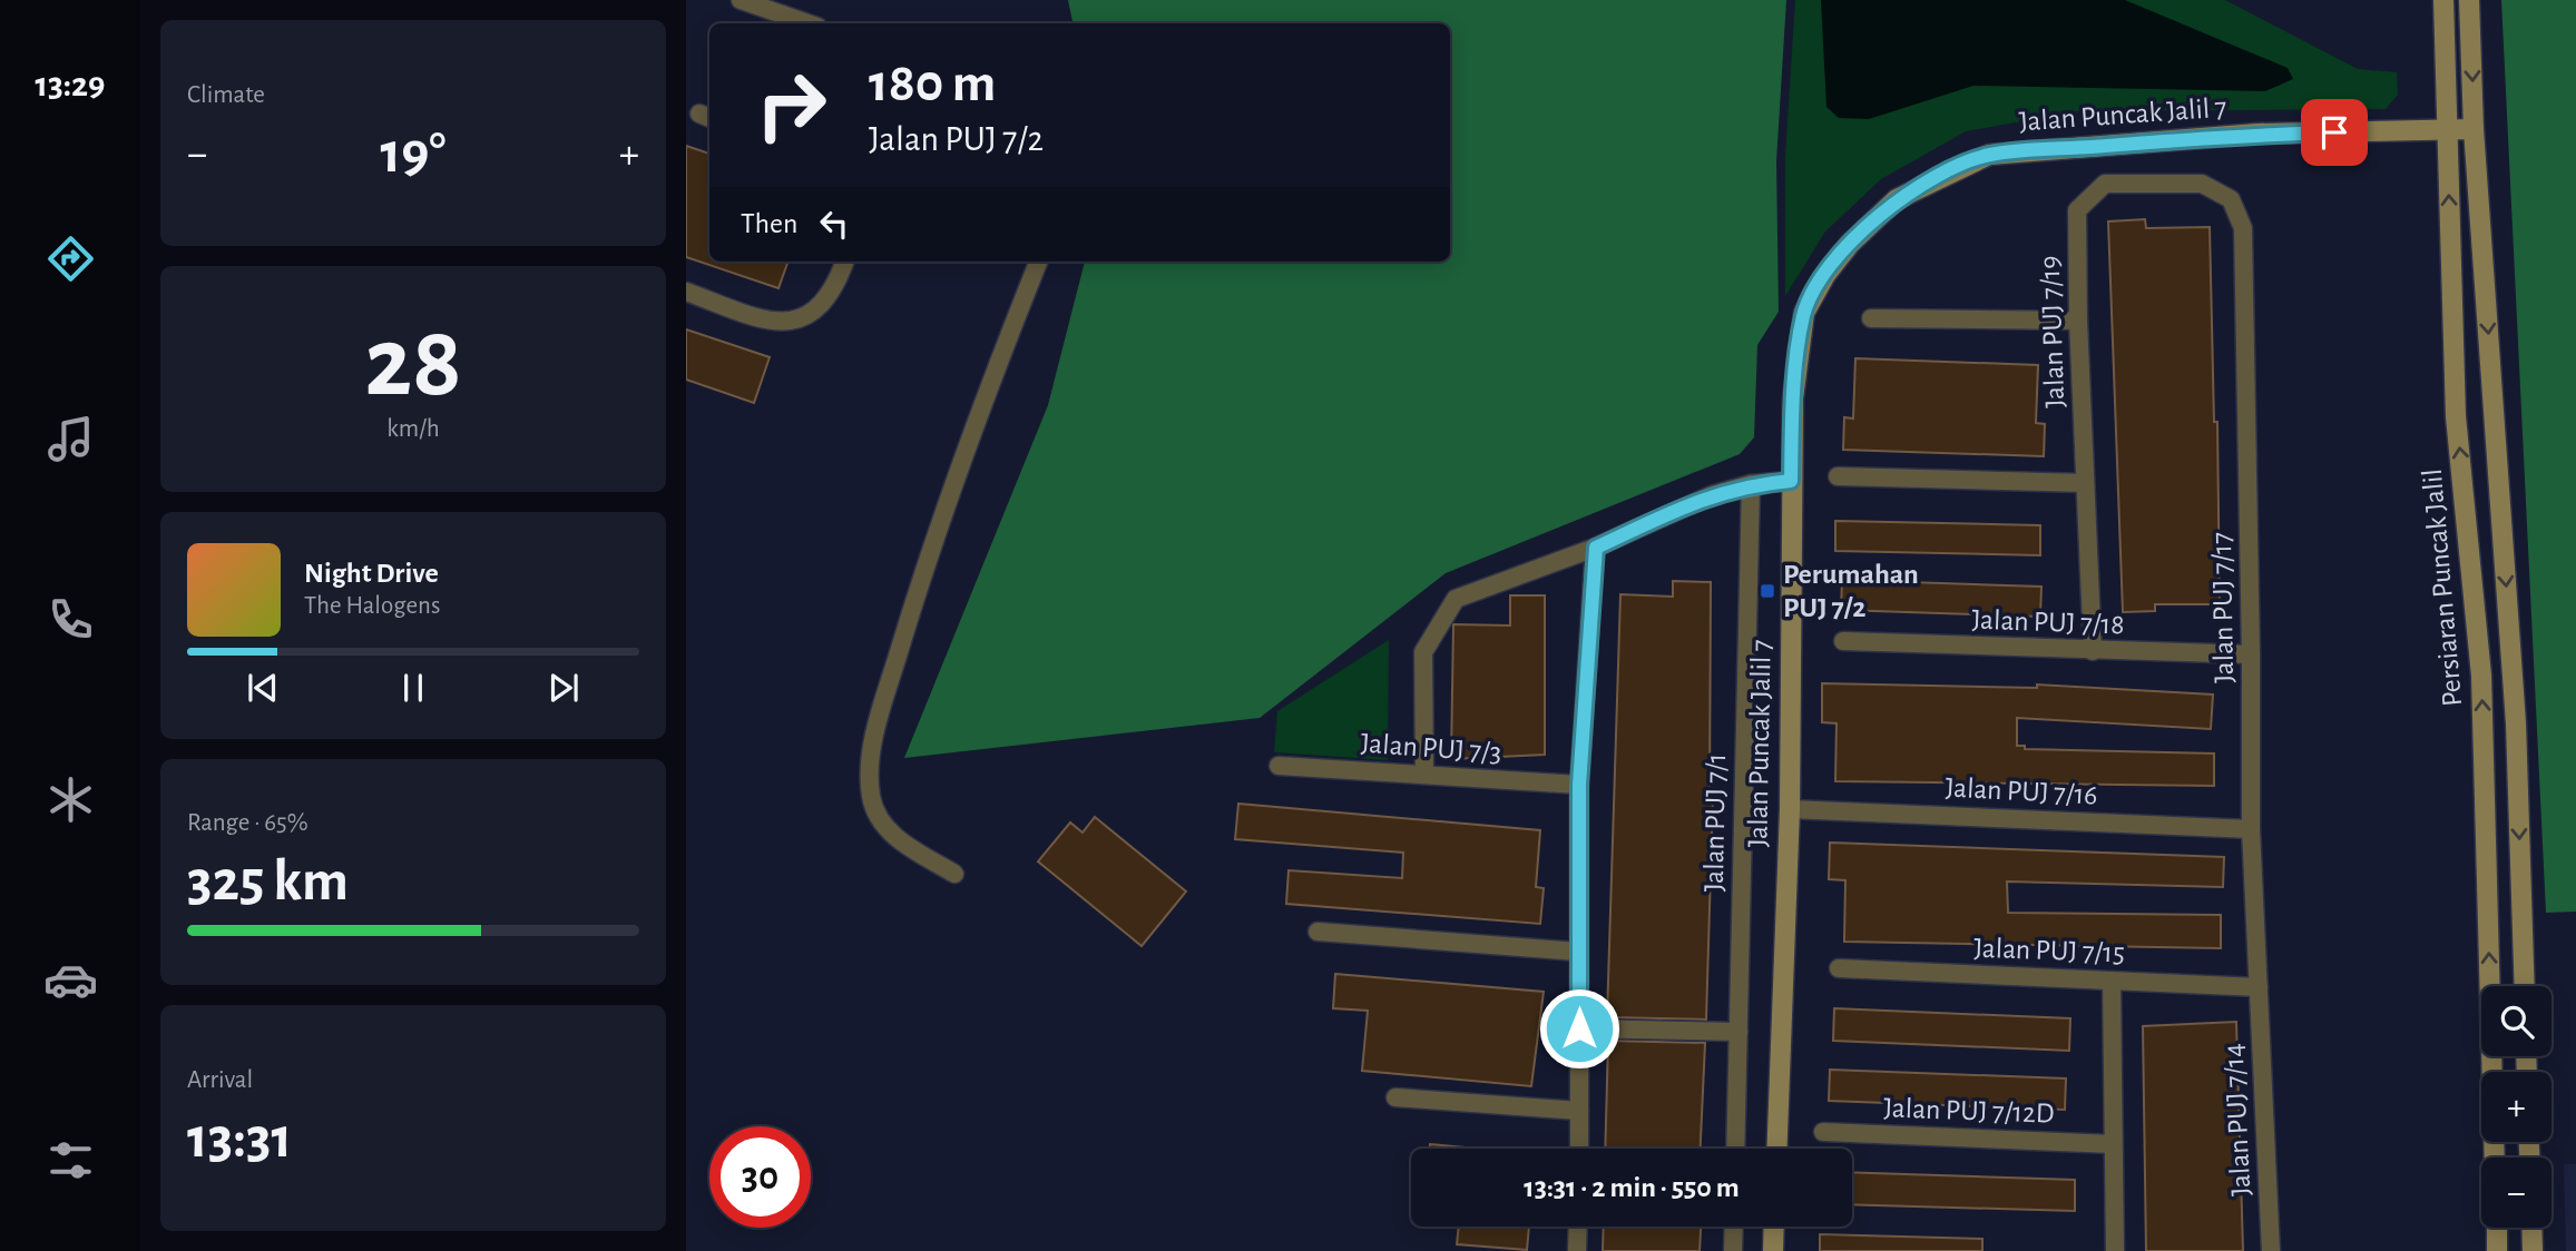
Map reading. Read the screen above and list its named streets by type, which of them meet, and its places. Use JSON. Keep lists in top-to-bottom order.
{
  "streets": {
    "main road": ["Jalan Puncak Jalil 7", "Persiaran Puncak Jalil"],
    "street": [
      "Jalan PUJ 7/19",
      "Jalan PUJ 7/17",
      "Jalan PUJ 7/18",
      "Jalan PUJ 7/3",
      "Jalan PUJ 7/16",
      "Jalan PUJ 7/1",
      "Jalan PUJ 7/15",
      "Jalan PUJ 7/12D",
      "Jalan PUJ 7/14"
    ]
  },
  "crossings": [
    ["Jalan Puncak Jalil 7", "Persiaran Puncak Jalil"],
    ["Jalan Puncak Jalil 7", "Jalan PUJ 7/16"],
    ["Jalan PUJ 7/19", "Jalan PUJ 7/17"],
    ["Jalan PUJ 7/19", "Jalan PUJ 7/18"],
    ["Jalan PUJ 7/17", "Jalan PUJ 7/18"],
    ["Jalan PUJ 7/17", "Jalan PUJ 7/16"],
    ["Jalan PUJ 7/17", "Jalan PUJ 7/15"],
    ["Jalan PUJ 7/17", "Jalan PUJ 7/14"],
    ["Jalan PUJ 7/15", "Jalan PUJ 7/14"]
  ],
  "places": {
    "transit": ["Perumahan PUJ 7/2"]
  },
  "page": {
    "tabs": "13:29",
    "tile": [
      "Climate",
      ["28", "km/h"],
      ["Range · 65%", "325 km"],
      ["Arrival", "13:31"]
    ],
    "turn": ["180 m", "Jalan PUJ 7/2"],
    "heat": ["−", "19°", "+"],
    "then": "Then",
    "song": ["Night Drive", "The Halogens"],
    "map_buttons": ["+", "−"],
    "limit": "30",
    "trip": "13:31 · 2 min · 550 m"
  }
}
